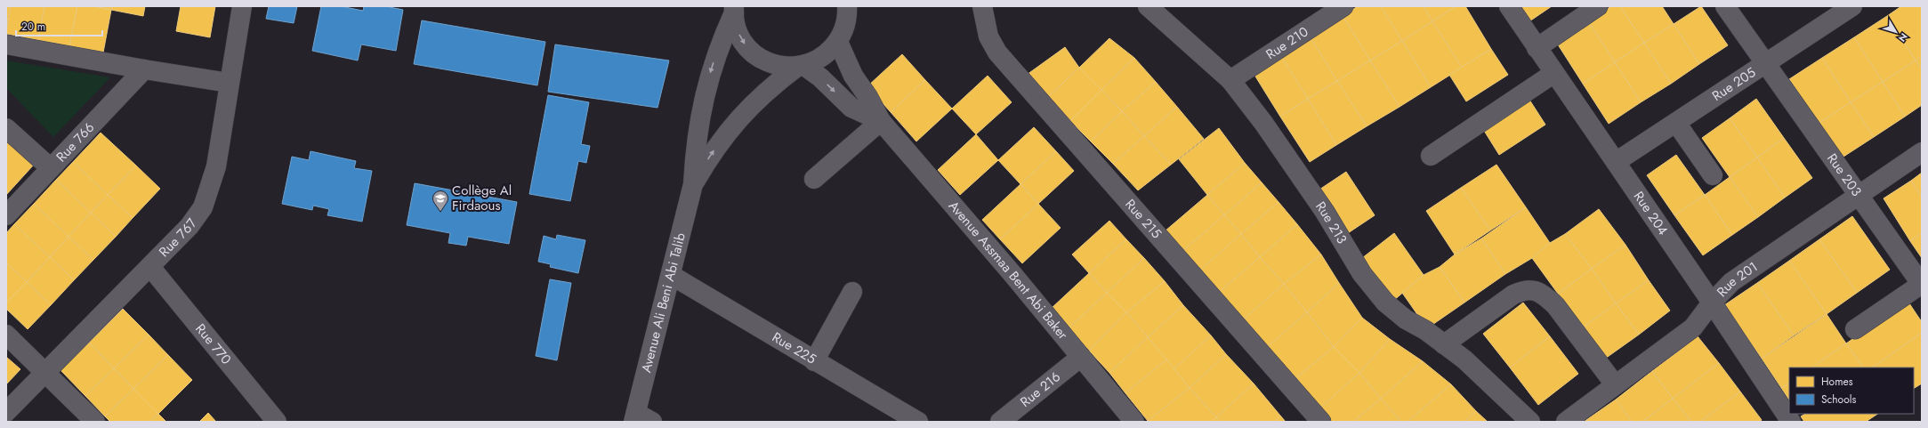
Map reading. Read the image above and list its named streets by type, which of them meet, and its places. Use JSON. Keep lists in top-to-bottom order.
{
  "streets": {
    "street": [
      "Rue 210",
      "Rue 205",
      "Rue 766",
      "Rue 203",
      "Rue 204",
      "Rue 215",
      "Rue 213",
      "Rue 767",
      "Avenue Assmaa Bent Abi Baker",
      "Rue 201",
      "Avenue Ali Beni Abi Talib",
      "Rue 770",
      "Rue 225",
      "Rue 216"
    ]
  },
  "crossings": [
    ["Rue 210", "Rue 213"],
    ["Rue 205", "Rue 203"],
    ["Rue 205", "Rue 204"],
    ["Rue 203", "Rue 201"],
    ["Rue 204", "Rue 201"],
    ["Rue 767", "Rue 770"],
    ["Avenue Assmaa Bent Abi Baker", "Avenue Ali Beni Abi Talib"],
    ["Avenue Assmaa Bent Abi Baker", "Rue 216"],
    ["Avenue Ali Beni Abi Talib", "Rue 225"]
  ],
  "places": {
    "school or university": ["Collège Al Firdaous"]
  },
  "legend": ["Homes", "Schools"],
  "scale_bar": "20 m",
  "north": "bottom right"
}
